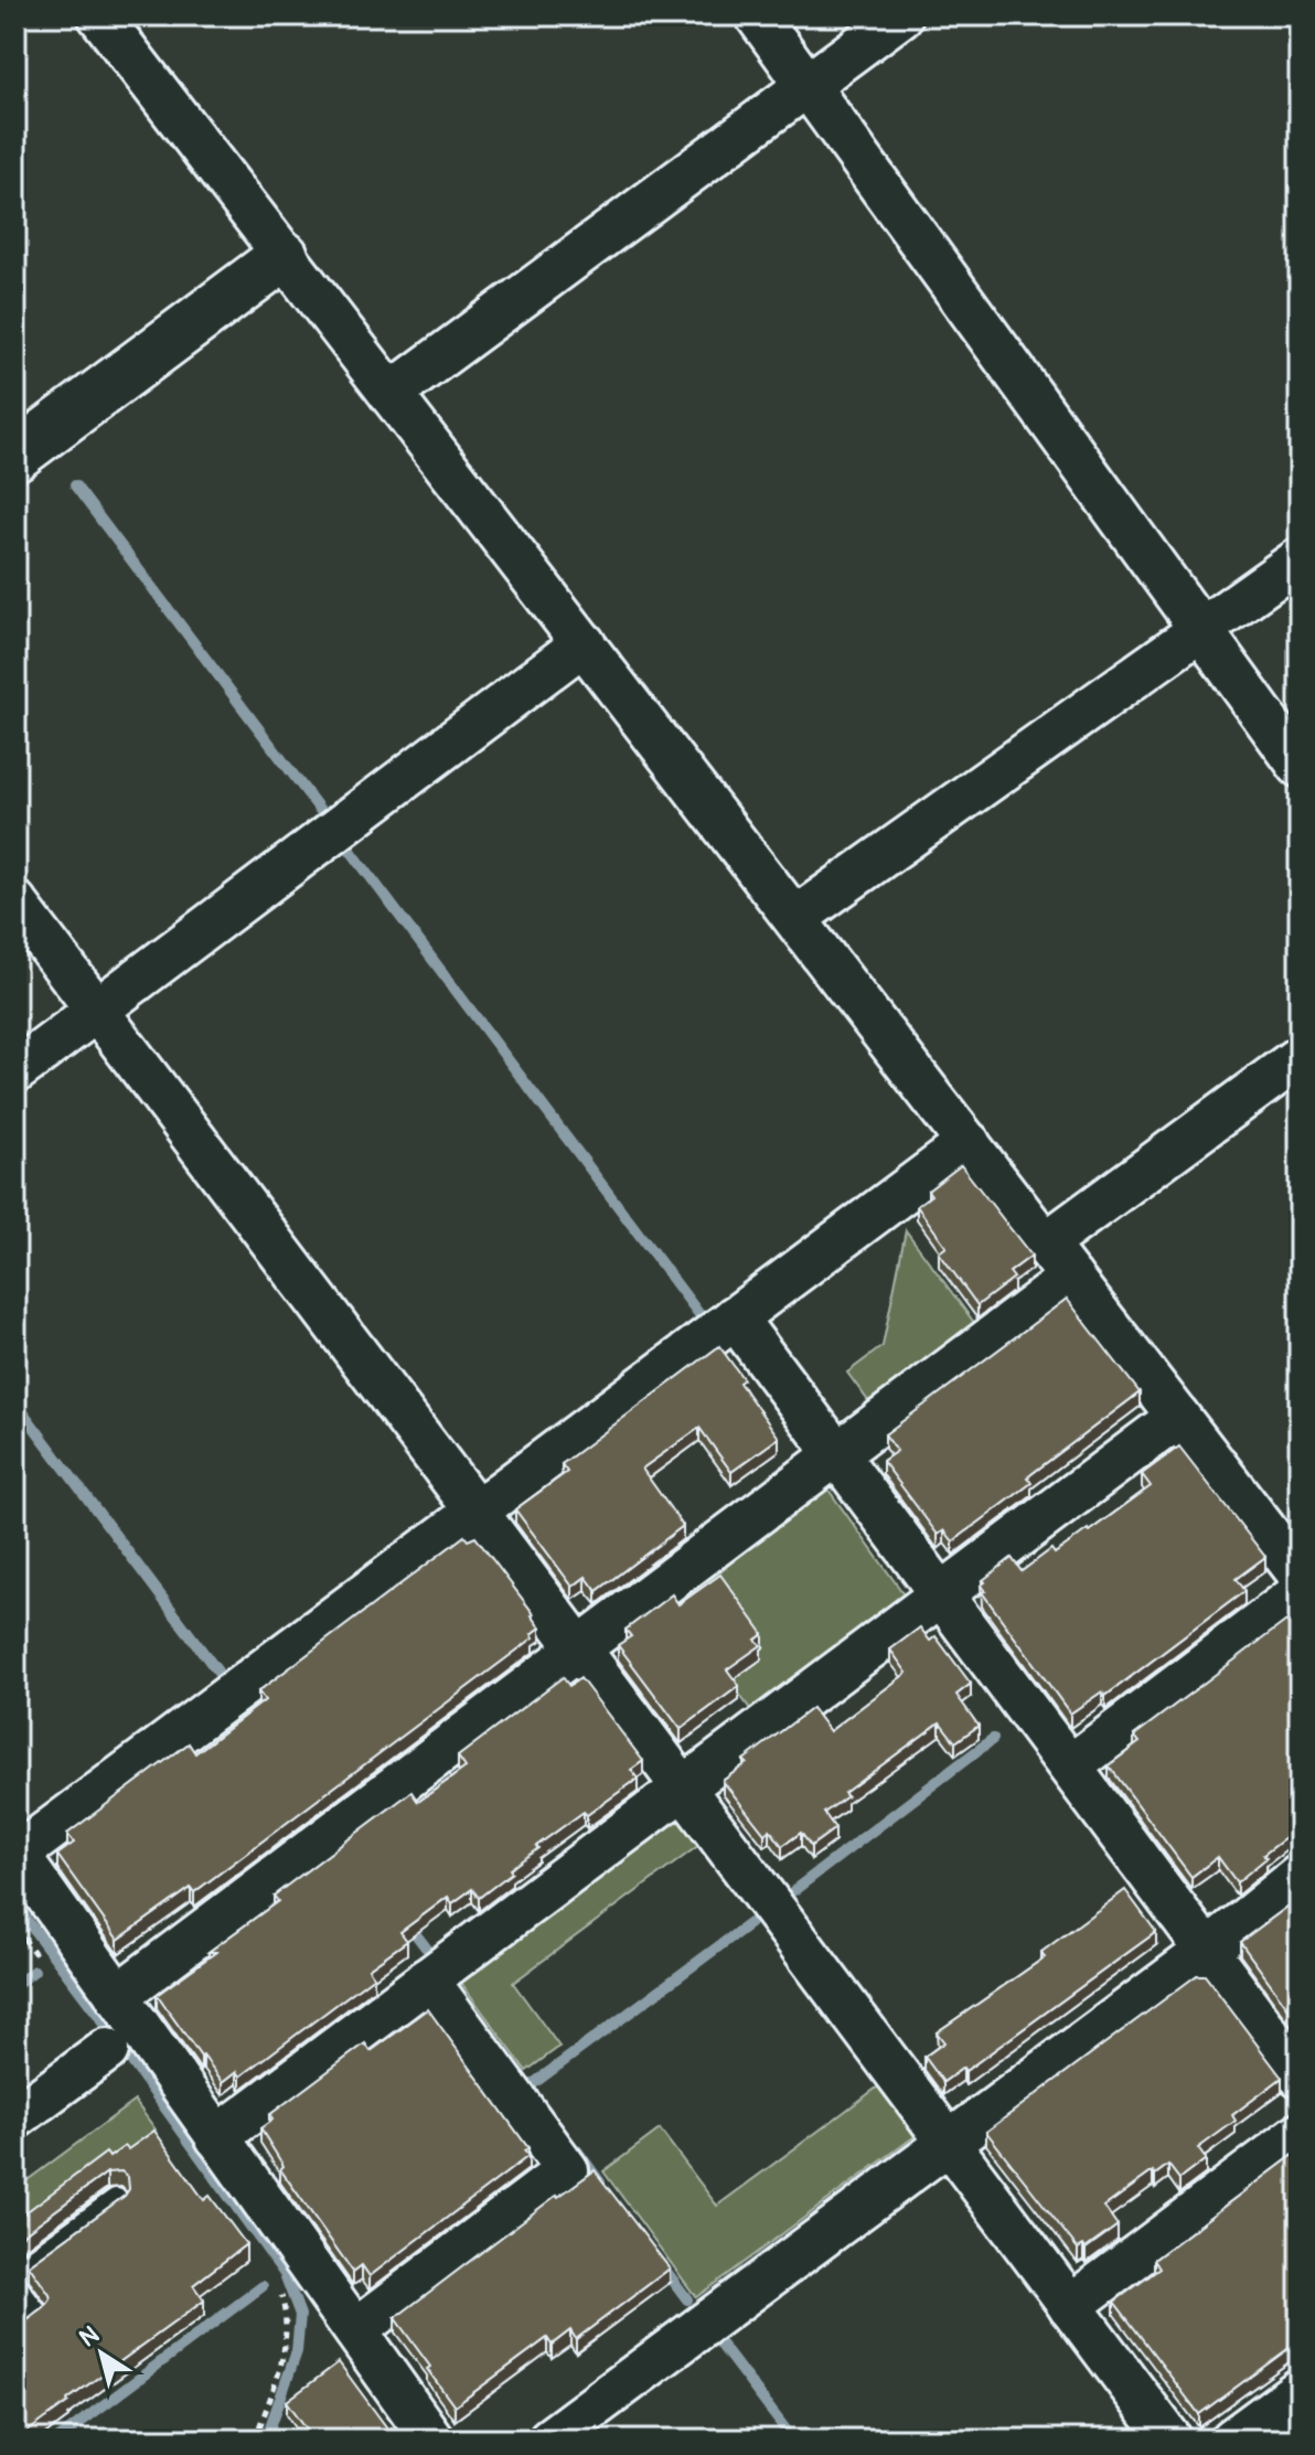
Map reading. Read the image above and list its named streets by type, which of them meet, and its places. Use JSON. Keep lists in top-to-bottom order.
{
  "north": "top left"
}
